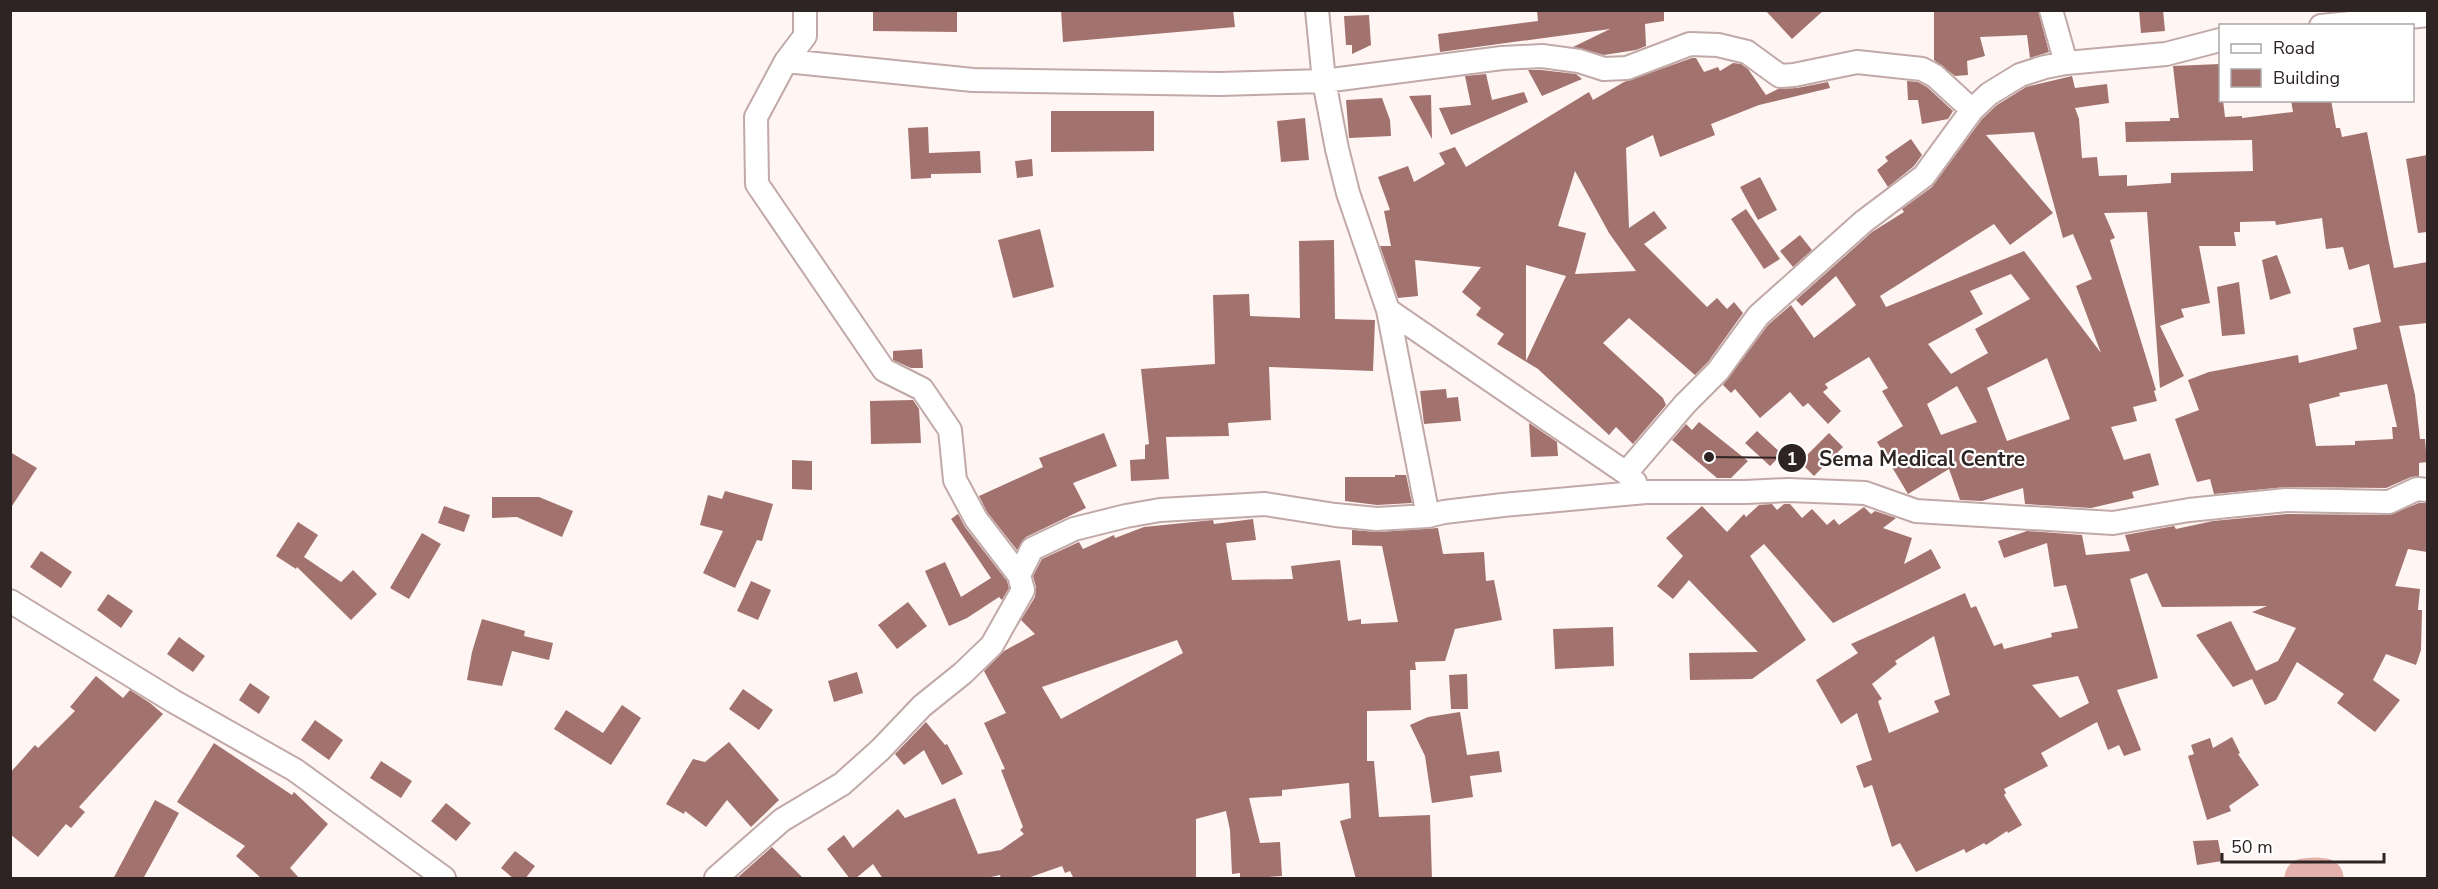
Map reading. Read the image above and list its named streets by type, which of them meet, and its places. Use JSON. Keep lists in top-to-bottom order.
{
  "places": ["Sema Medical Centre"],
  "legend": ["Road", "Building"],
  "scale_bar": "50 m"
}
